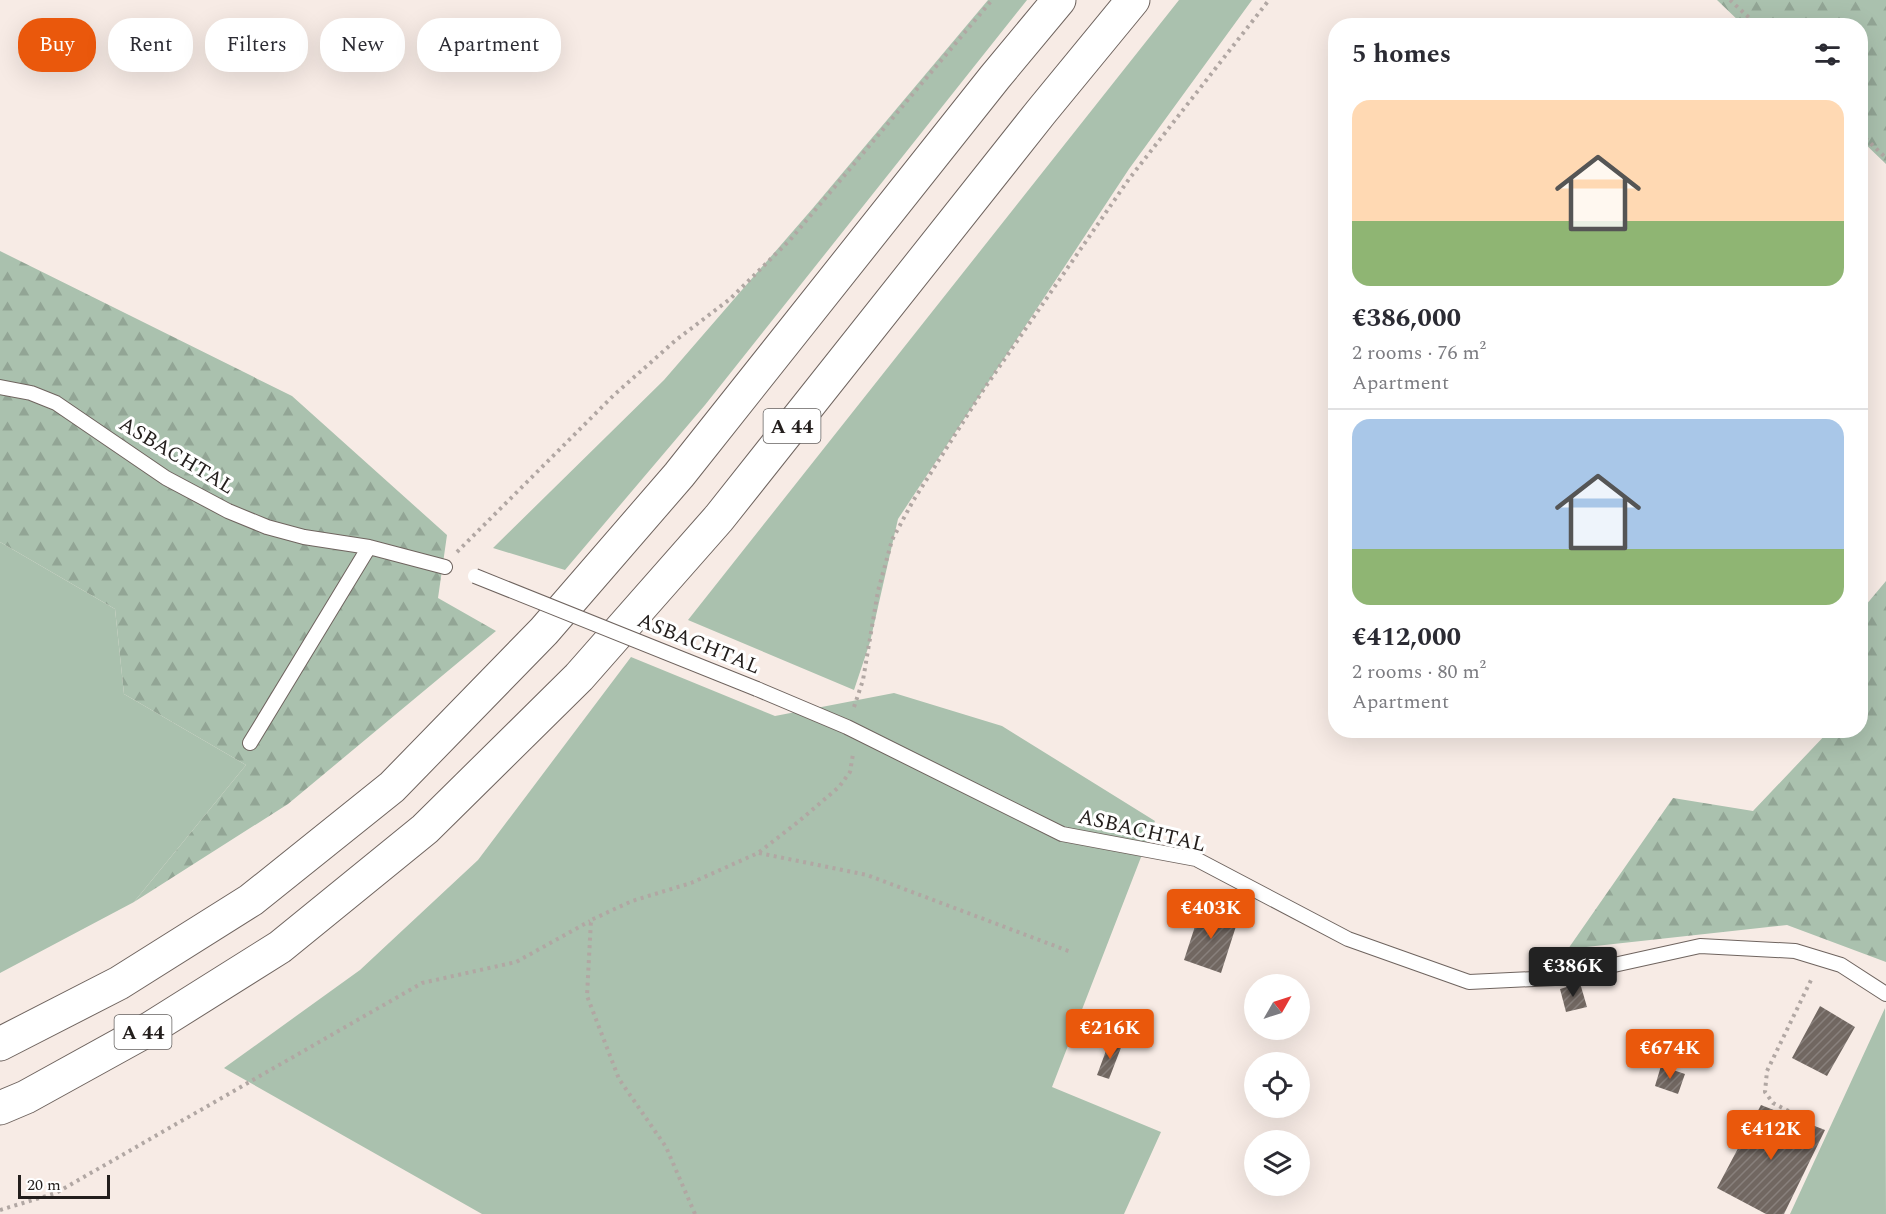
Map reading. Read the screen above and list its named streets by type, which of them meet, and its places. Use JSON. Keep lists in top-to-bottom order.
{
  "streets": {
    "highway": ["A 44"],
    "lane": ["ASBACHTAL"]
  },
  "scale_bar": "20 m",
  "north": "top right",
  "page": {
    "chip": [
      "Buy",
      "Rent",
      "Filters",
      "New",
      "Apartment"
    ],
    "heading": "5 homes",
    "list": [
      {
        "name": "€386,000",
        "note": "2 rooms · 76 m² · Apartment"
      },
      {
        "name": "€412,000",
        "note": "2 rooms · 80 m² · Apartment"
      }
    ],
    "price": [
      "€403K",
      "€386K",
      "€216K",
      "€674K",
      "€412K"
    ],
    "scale": "20 m"
  }
}
